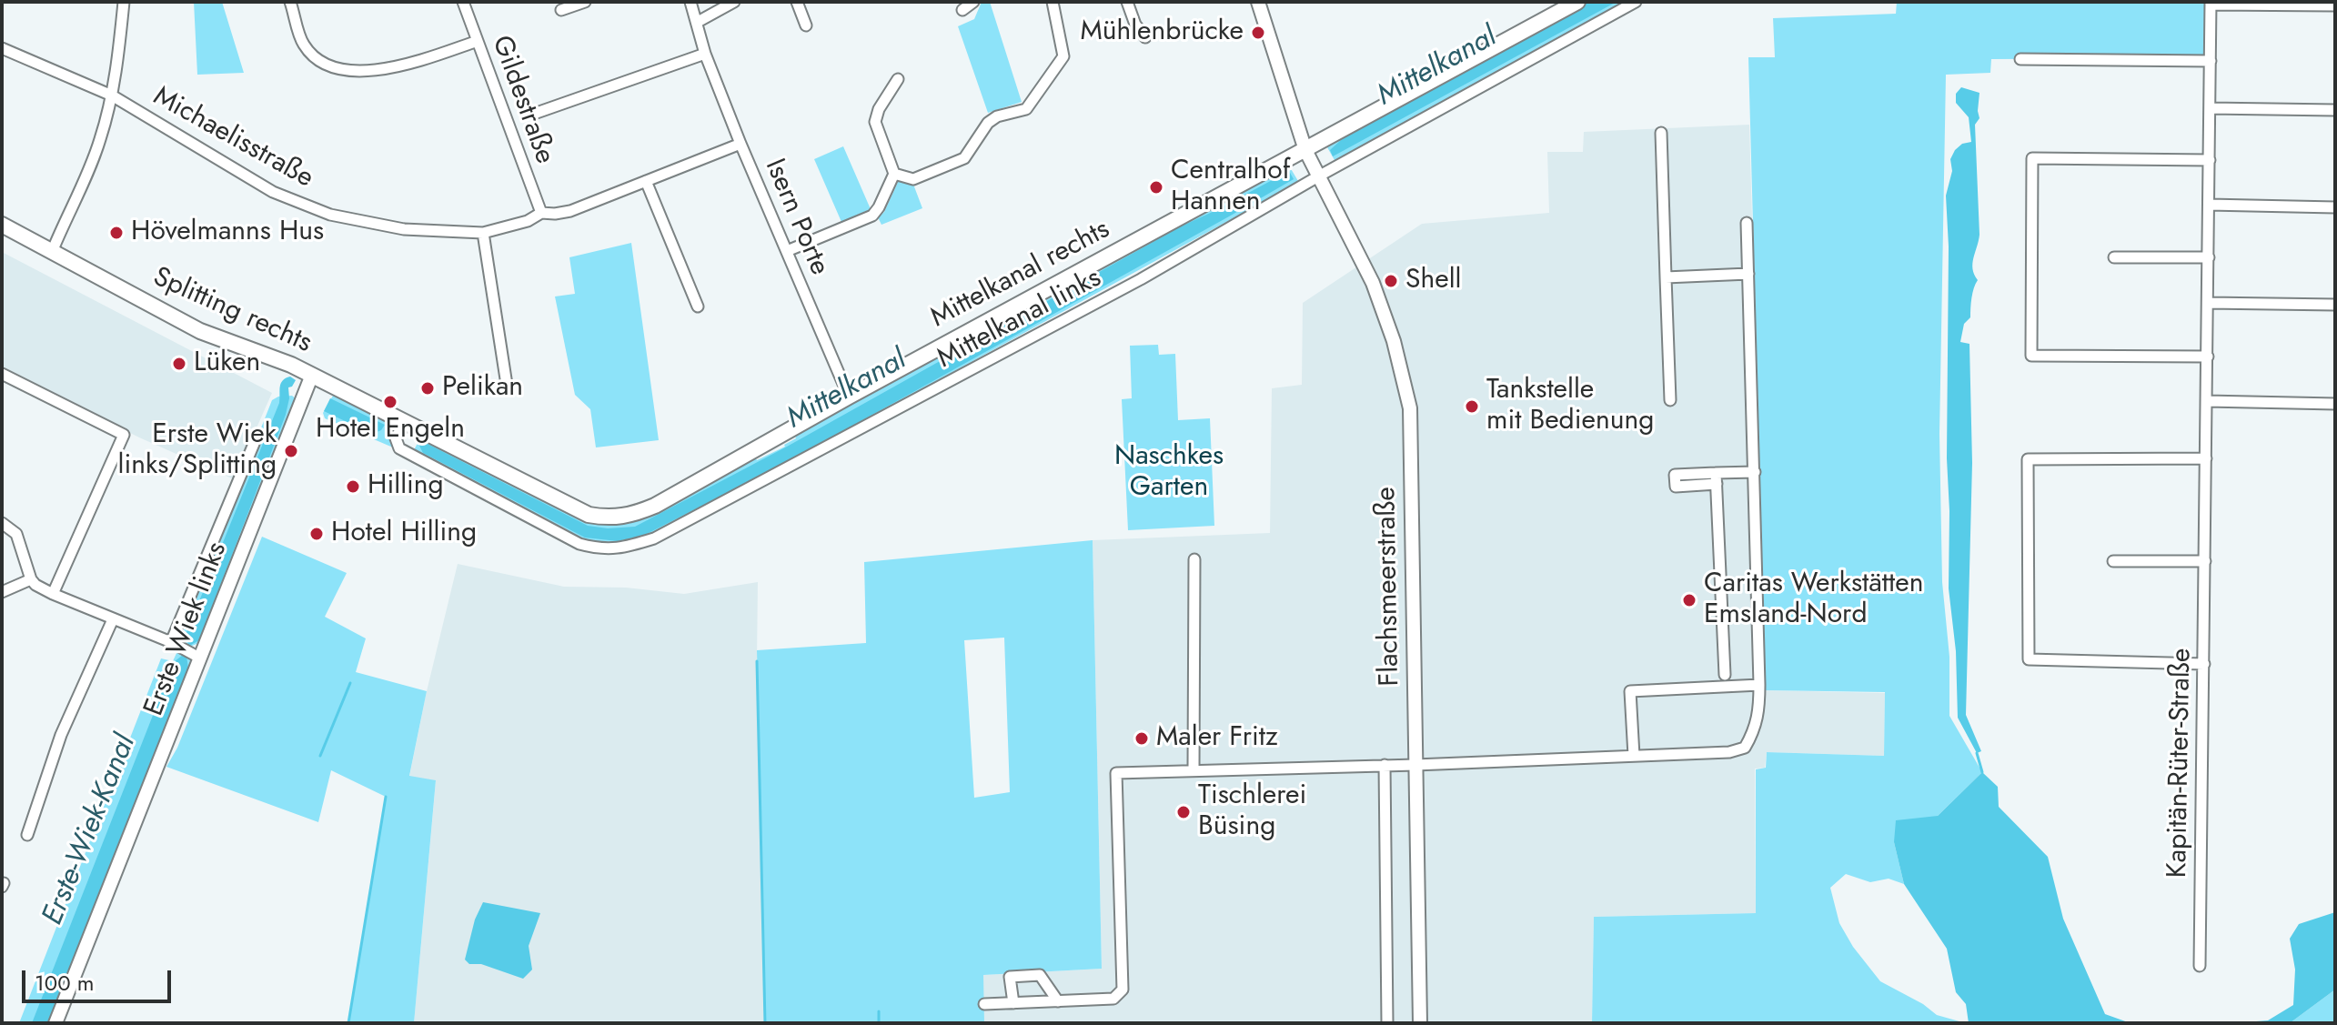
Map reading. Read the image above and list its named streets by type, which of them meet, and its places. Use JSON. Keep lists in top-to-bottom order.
{
  "streets": {
    "main road": ["Mittelkanal rechts", "Splitting rechts"],
    "street": [
      "Gildestraße",
      "Michaelisstraße",
      "Isern Porte",
      "Mittelkanal links",
      "Flachsmeerstraße",
      "Erste Wiek links",
      "Kapitän-Rüter-Straße"
    ]
  },
  "crossings": [
    ["Gildestraße", "Michaelisstraße"],
    ["Michaelisstraße", "Isern Porte"],
    ["Isern Porte", "Mittelkanal rechts"],
    ["Mittelkanal rechts", "Splitting rechts"],
    ["Mittelkanal rechts", "Mittelkanal links"],
    ["Mittelkanal rechts", "Flachsmeerstraße"],
    ["Splitting rechts", "Mittelkanal links"],
    ["Splitting rechts", "Erste Wiek links"],
    ["Mittelkanal links", "Flachsmeerstraße"]
  ],
  "water": ["Mittelkanal", "Erste-Wiek-Kanal"],
  "parks": ["Naschkes Garten"],
  "places": [
    "Mühlenbrücke",
    "Centralhof Hannen",
    "Hövelmanns Hus",
    "Shell",
    "Lüken",
    "Pelikan",
    "Hotel Engeln",
    "Tankstelle mit Bedienung",
    "Erste Wiek links/Splitting",
    "Hilling",
    "Hotel Hilling",
    "Caritas Werkstätten Emsland-Nord",
    "Maler Fritz",
    "Tischlerei Büsing"
  ],
  "scale_bar": "100 m"
}
